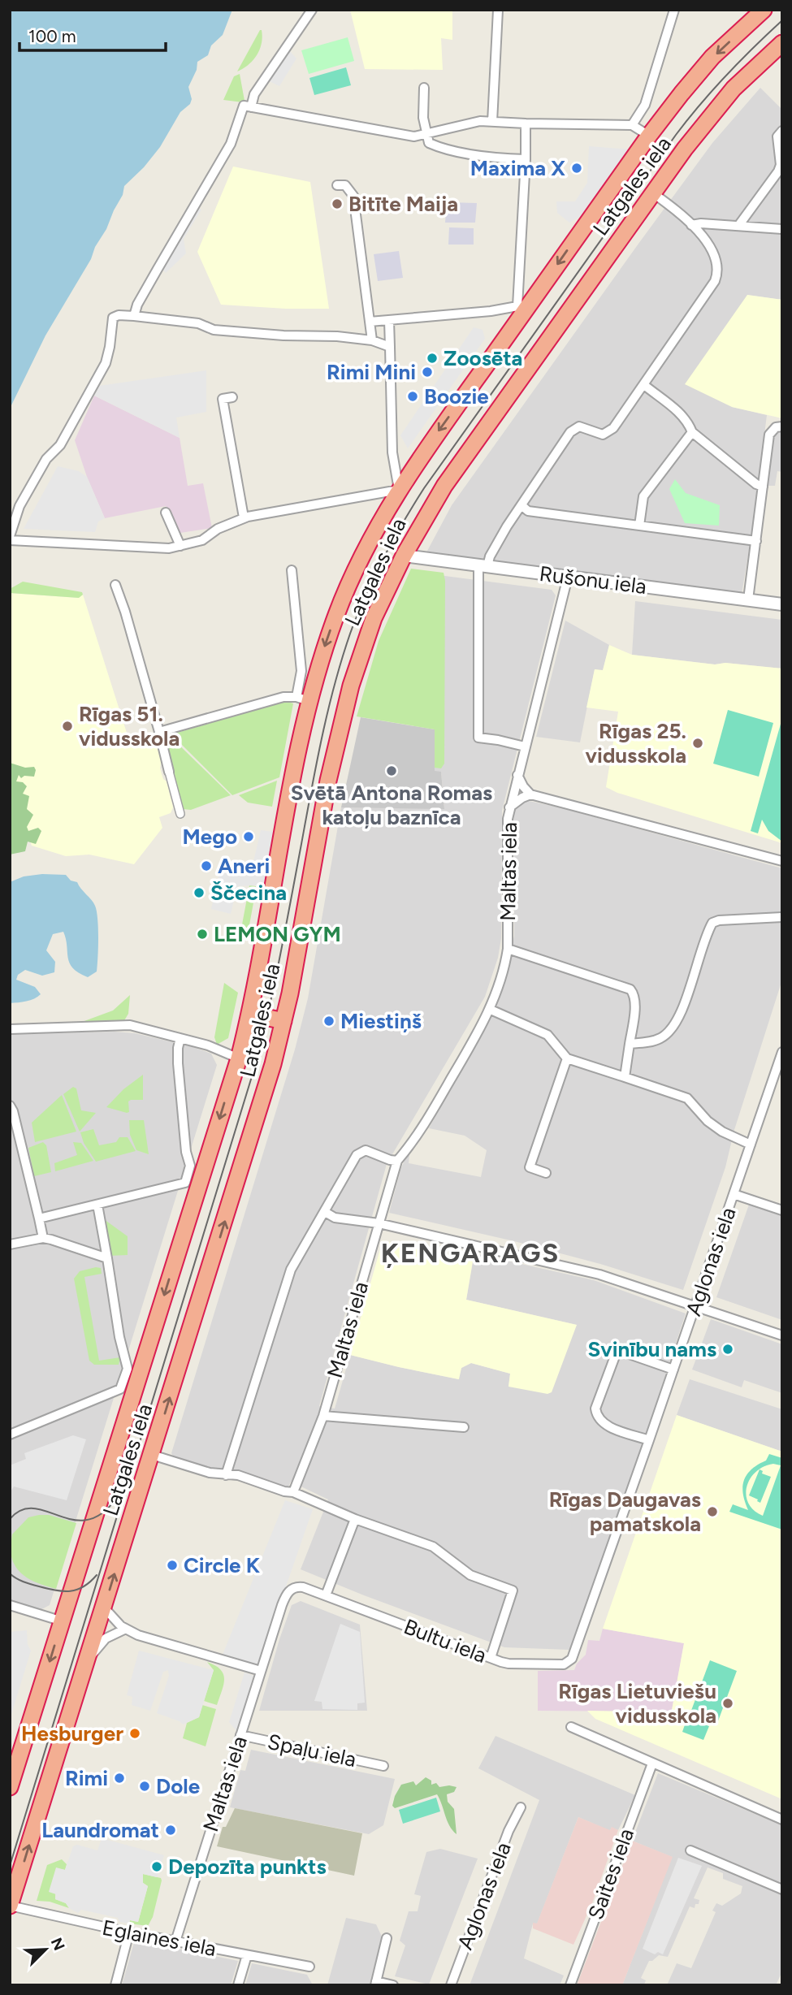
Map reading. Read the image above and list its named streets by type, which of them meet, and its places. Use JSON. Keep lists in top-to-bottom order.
{
  "streets": {
    "highway": ["Latgales iela"],
    "street": [
      "Rušonu iela",
      "Maltas iela",
      "Aglonas iela",
      "Bultu iela",
      "Spaļu iela",
      "Saites iela",
      "Eglaines iela"
    ]
  },
  "crossings": [
    ["Latgales iela", "Rušonu iela"],
    ["Latgales iela", "Eglaines iela"],
    ["Rušonu iela", "Maltas iela"],
    ["Maltas iela", "Bultu iela"],
    ["Maltas iela", "Spaļu iela"],
    ["Maltas iela", "Eglaines iela"],
    ["Aglonas iela", "Bultu iela"]
  ],
  "districts": ["ĶENGARAGS"],
  "places": [
    "Maxima X",
    "Bitīte Maija",
    "Zoosēta",
    "Rimi Mini",
    "Boozie",
    "Rīgas 51. vidusskola",
    "Rīgas 25. vidusskola",
    "Svētā Antona Romas katoļu baznīca",
    "Mego",
    "Aneri",
    "Ščecina",
    "LEMON GYM",
    "Miestiņš",
    "Svinību nams",
    "Rīgas Daugavas pamatskola",
    "Circle K",
    "Rīgas Lietuviešu vidusskola",
    "Hesburger",
    "Rimi",
    "Dole",
    "Laundromat",
    "Depozīta punkts"
  ],
  "scale_bar": "100 m",
  "north": "top right"
}
